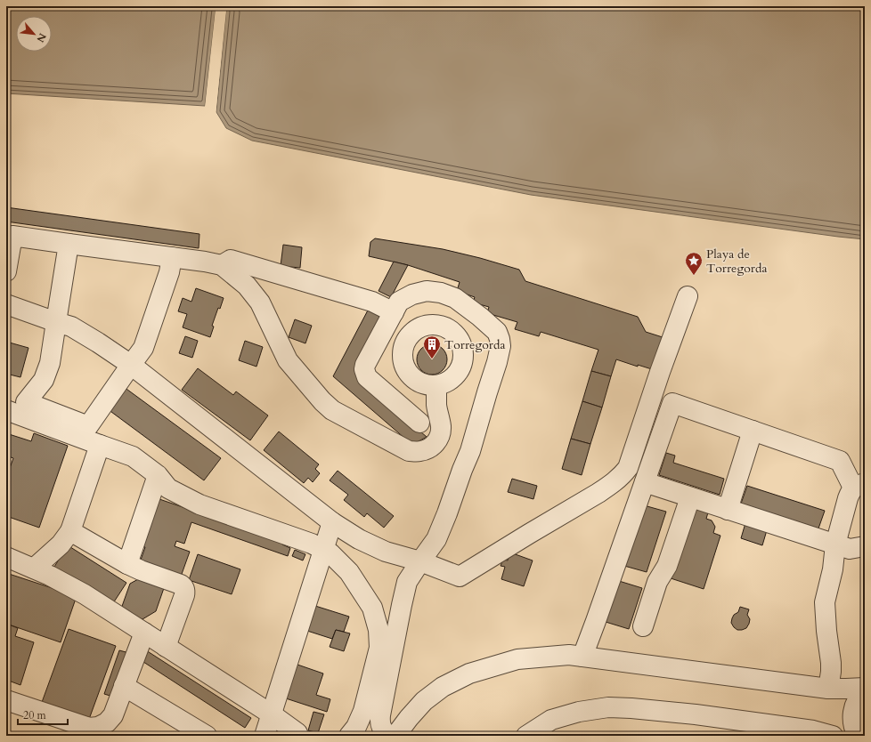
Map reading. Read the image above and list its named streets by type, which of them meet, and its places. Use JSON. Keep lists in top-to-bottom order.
{
  "places": {
    "place": ["Playa de Torregorda"],
    "building": ["Torregorda"]
  },
  "scale_bar": "20 m",
  "north": "bottom right"
}
